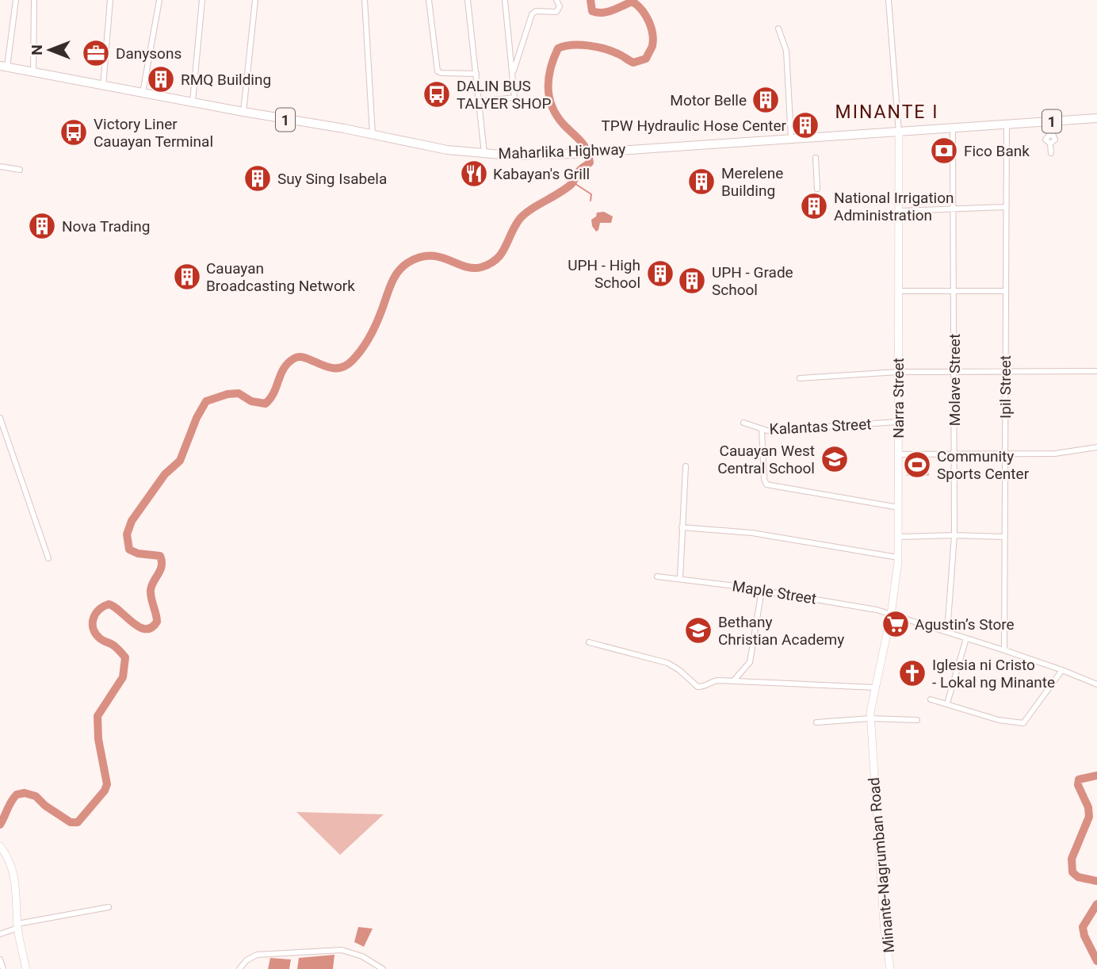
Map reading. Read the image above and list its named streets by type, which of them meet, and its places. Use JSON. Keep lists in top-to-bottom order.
{
  "streets": {
    "highway": ["1", "Maharlika Highway"],
    "street": [
      "Molave Street",
      "Ipil Street",
      "Narra Street",
      "Kalantas Street",
      "Maple Street",
      "Minante-Nagrumban Road"
    ]
  },
  "crossings": [
    ["Maharlika Highway", "Molave Street"],
    ["Maharlika Highway", "Ipil Street"],
    ["Maharlika Highway", "Narra Street"],
    ["Molave Street", "Maple Street"],
    ["Ipil Street", "Maple Street"],
    ["Narra Street", "Kalantas Street"],
    ["Narra Street", "Maple Street"],
    ["Narra Street", "Minante-Nagrumban Road"]
  ],
  "districts": ["MINANTE I"],
  "places": {
    "office": ["Danysons"],
    "building": [
      "RMQ Building",
      "Motor Belle",
      "TPW Hydraulic Hose Center",
      "Suy Sing Isabela",
      "Merelene Building",
      "National Irrigation Administration",
      "Nova Trading",
      "UPH - High School",
      "Cauayan Broadcasting Network",
      "UPH - Grade School"
    ],
    "bus stop": ["DALIN BUS TALYER SHOP", "Victory Liner Cauayan Terminal"],
    "bank": ["Fico Bank"],
    "restaurant": ["Kabayan's Grill"],
    "school or university": ["Cauayan West Central School", "Bethany Christian Academy"],
    "sports": ["Community Sports Center"],
    "supermarket": ["Agustin’s Store"],
    "church": ["Iglesia ni Cristo - Lokal ng Minante"]
  },
  "north": "left"
}
